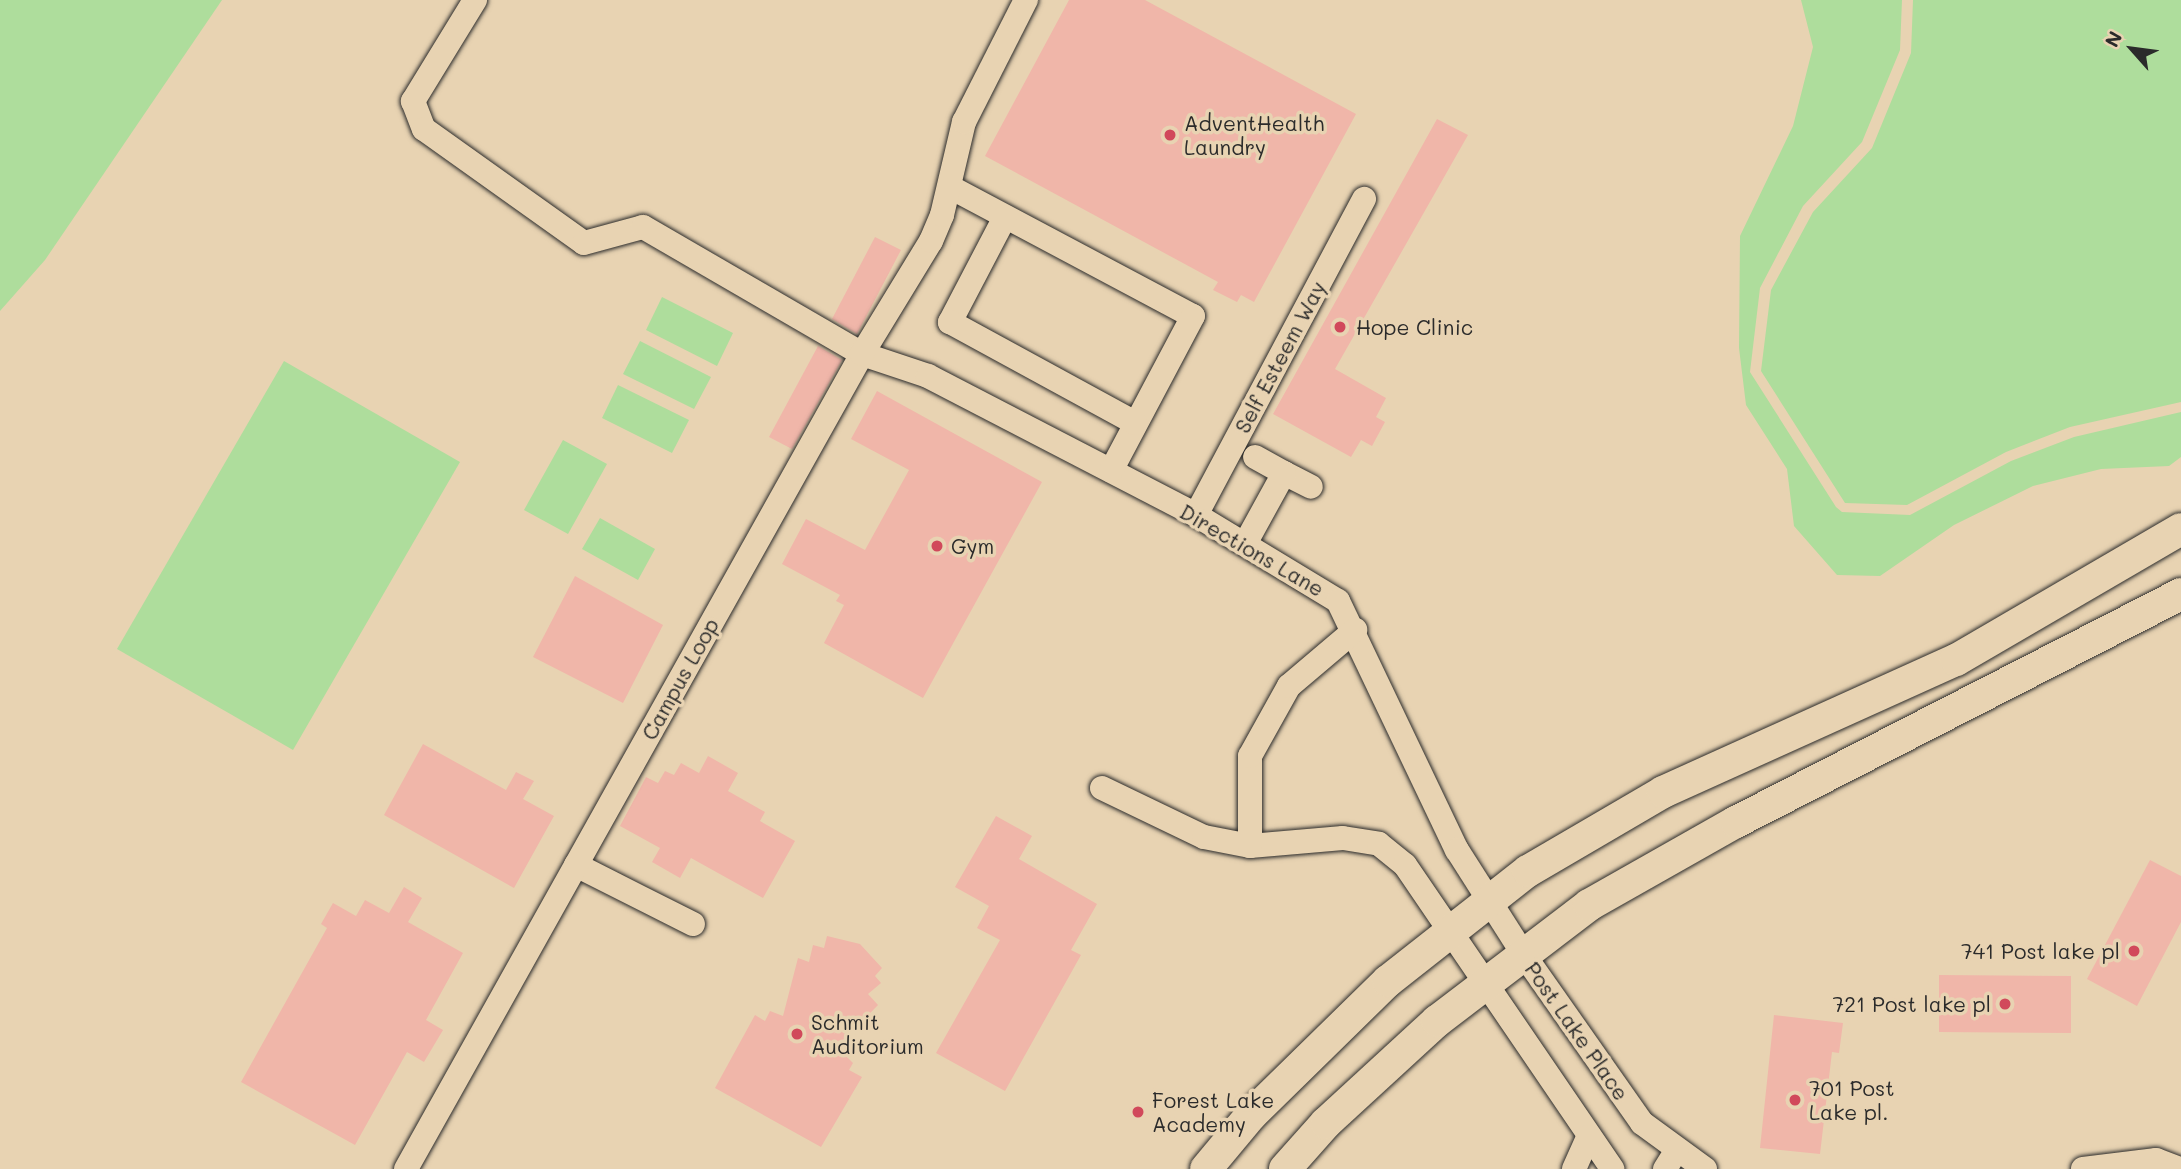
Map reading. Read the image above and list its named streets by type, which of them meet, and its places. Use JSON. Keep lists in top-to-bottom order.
{
  "streets": {
    "street": [
      "Self Esteem Way",
      "Directions Lane",
      "Campus Loop",
      "Post Lake Place"
    ]
  },
  "crossings": [
    ["Self Esteem Way", "Directions Lane"],
    ["Directions Lane", "Campus Loop"],
    ["Directions Lane", "Post Lake Place"]
  ],
  "places": [
    "AdventHealth Laundry",
    "Hope Clinic",
    "Gym",
    "741 Post lake pl",
    "721 Post lake pl",
    "Schmit Auditorium",
    "701 Post Lake pl.",
    "Forest Lake Academy"
  ],
  "north": "top left"
}
